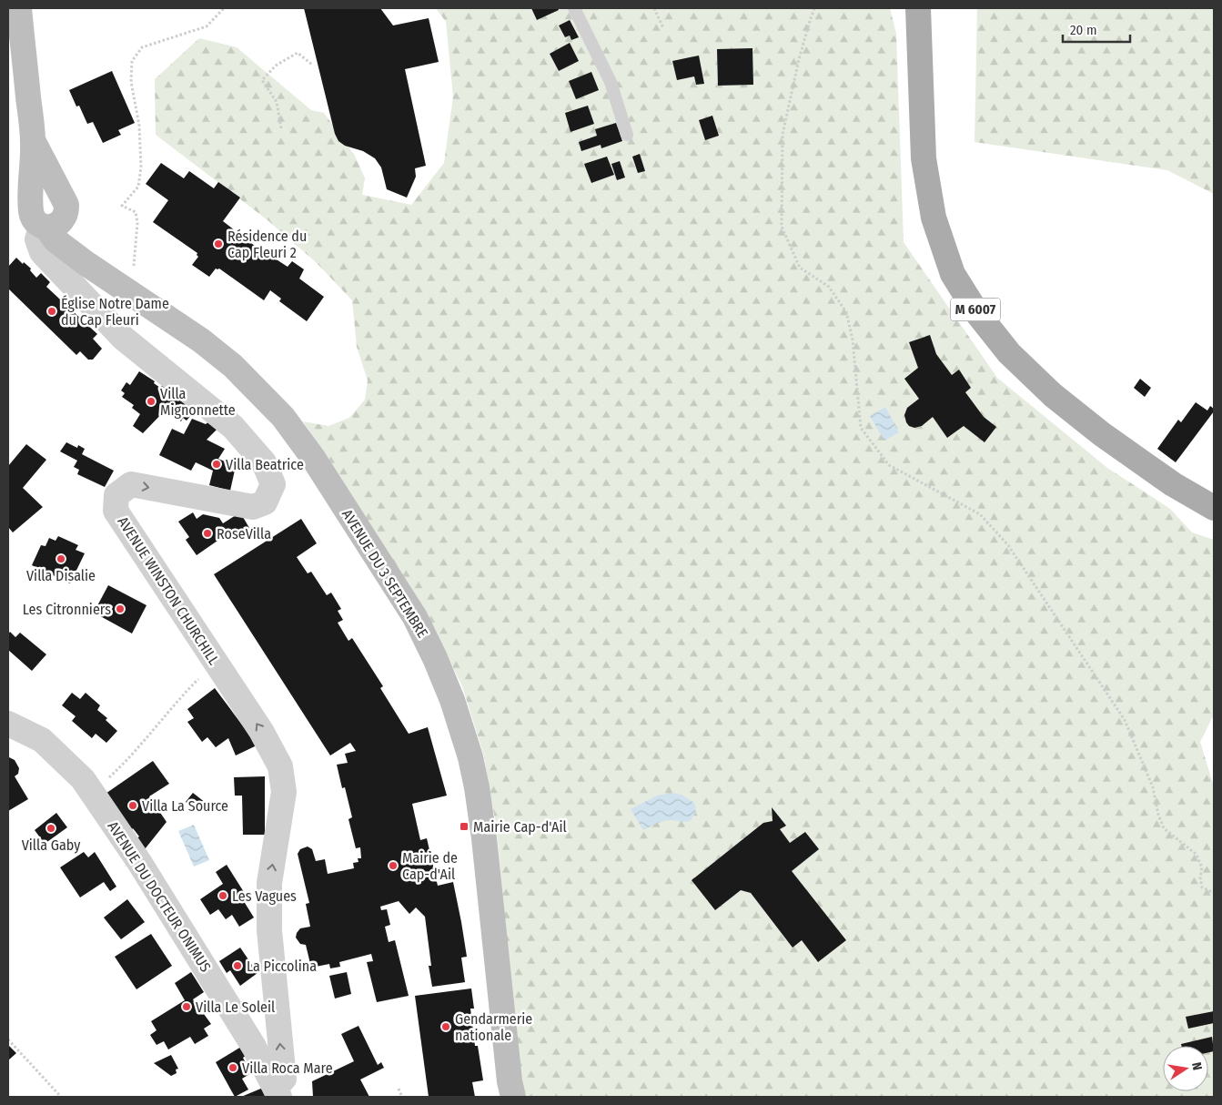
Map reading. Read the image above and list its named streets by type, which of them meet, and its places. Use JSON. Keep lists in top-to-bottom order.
{
  "streets": {
    "main road": ["M 6007", "AVENUE DU 3 SEPTEMBRE"],
    "street": ["AVENUE WINSTON CHURCHILL", "AVENUE DU DOCTEUR ONIMUS"]
  },
  "crossings": [
    ["AVENUE DU 3 SEPTEMBRE", "AVENUE WINSTON CHURCHILL"],
    ["AVENUE WINSTON CHURCHILL", "AVENUE DU DOCTEUR ONIMUS"]
  ],
  "places": {
    "other": [
      "Résidence du Cap Fleuri 2",
      "Église Notre Dame du Cap Fleuri",
      "Villa Mignonnette",
      "Villa Beatrice",
      "RoseVilla",
      "Villa Disalie",
      "Les Citronniers",
      "Villa La Source",
      "Villa Gaby",
      "Mairie de Cap-d'Ail",
      "Les Vagues",
      "La Piccolina",
      "Villa Le Soleil",
      "Gendarmerie nationale",
      "Villa Roca Mare"
    ],
    "transit": ["Mairie Cap-d'Ail"]
  },
  "scale_bar": "20 m",
  "north": "right"
}
